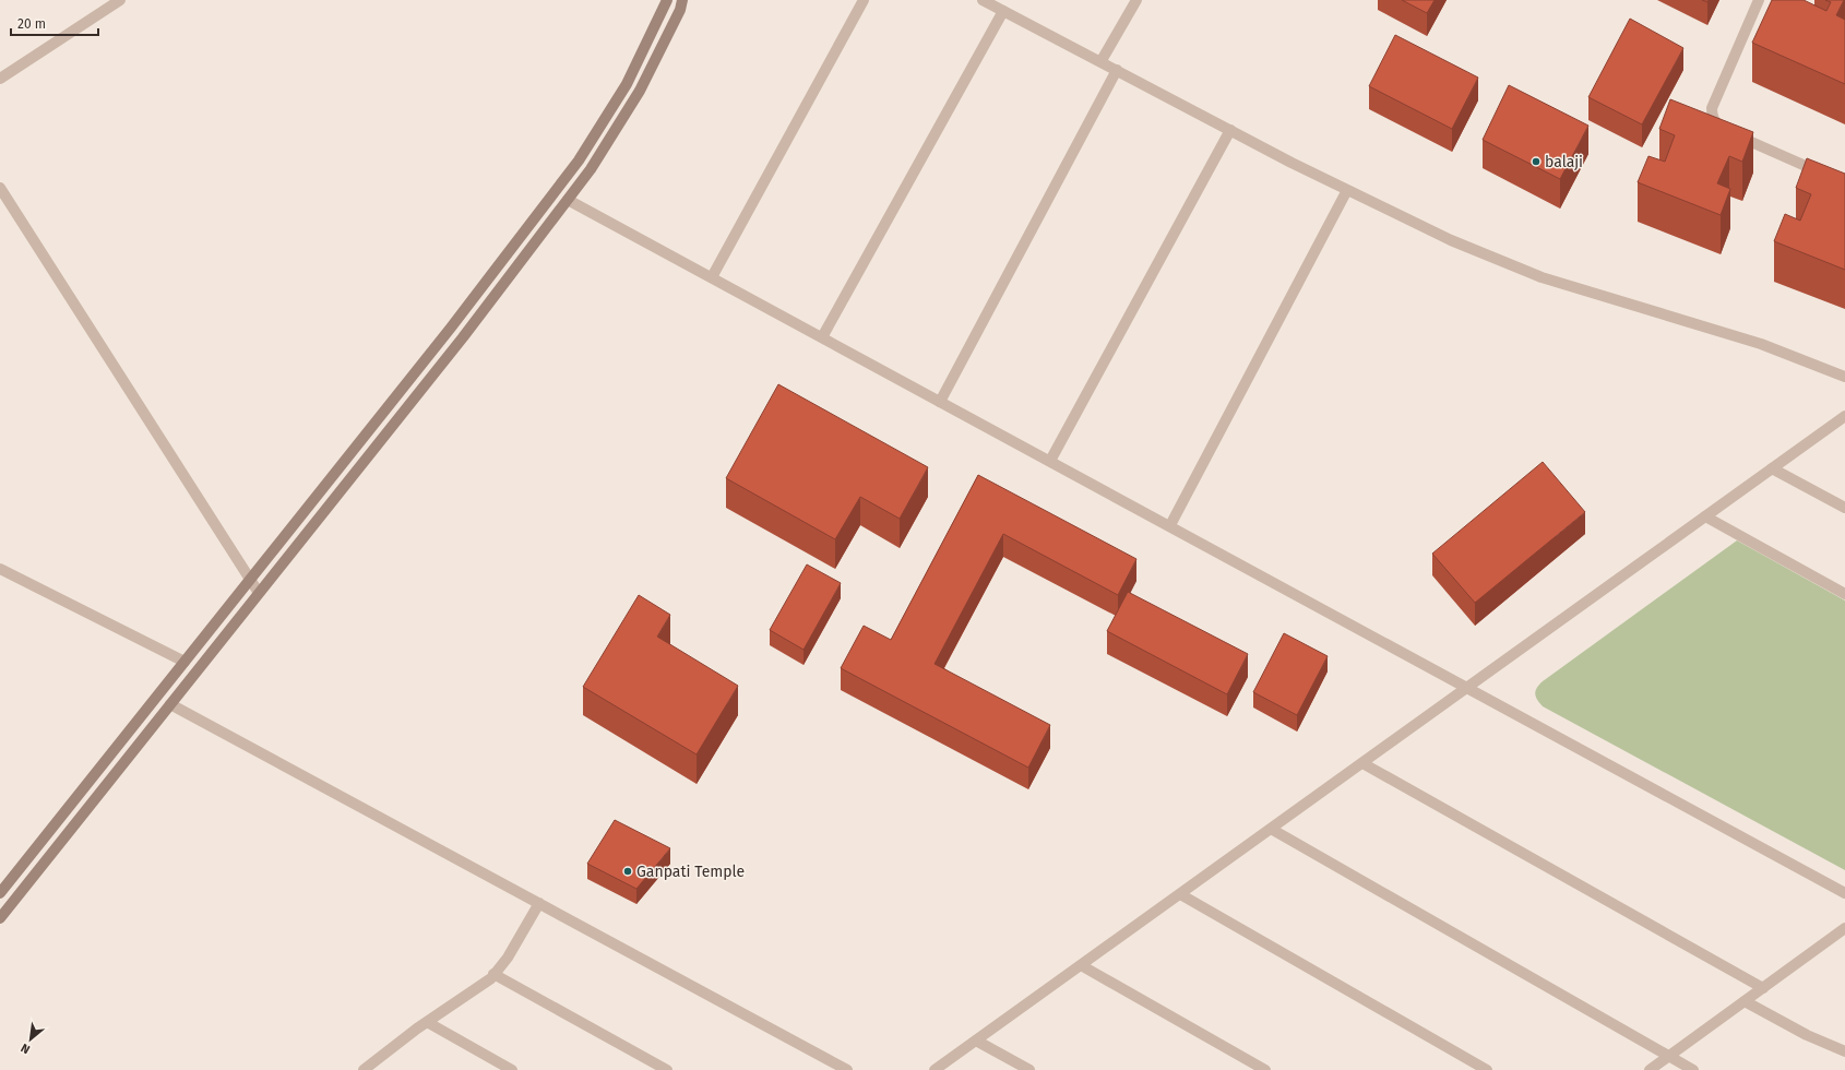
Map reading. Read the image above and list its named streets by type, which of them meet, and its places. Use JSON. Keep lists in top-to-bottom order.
{
  "places": ["balaji", "Ganpati Temple"],
  "scale_bar": "20 m",
  "north": "bottom left"
}
